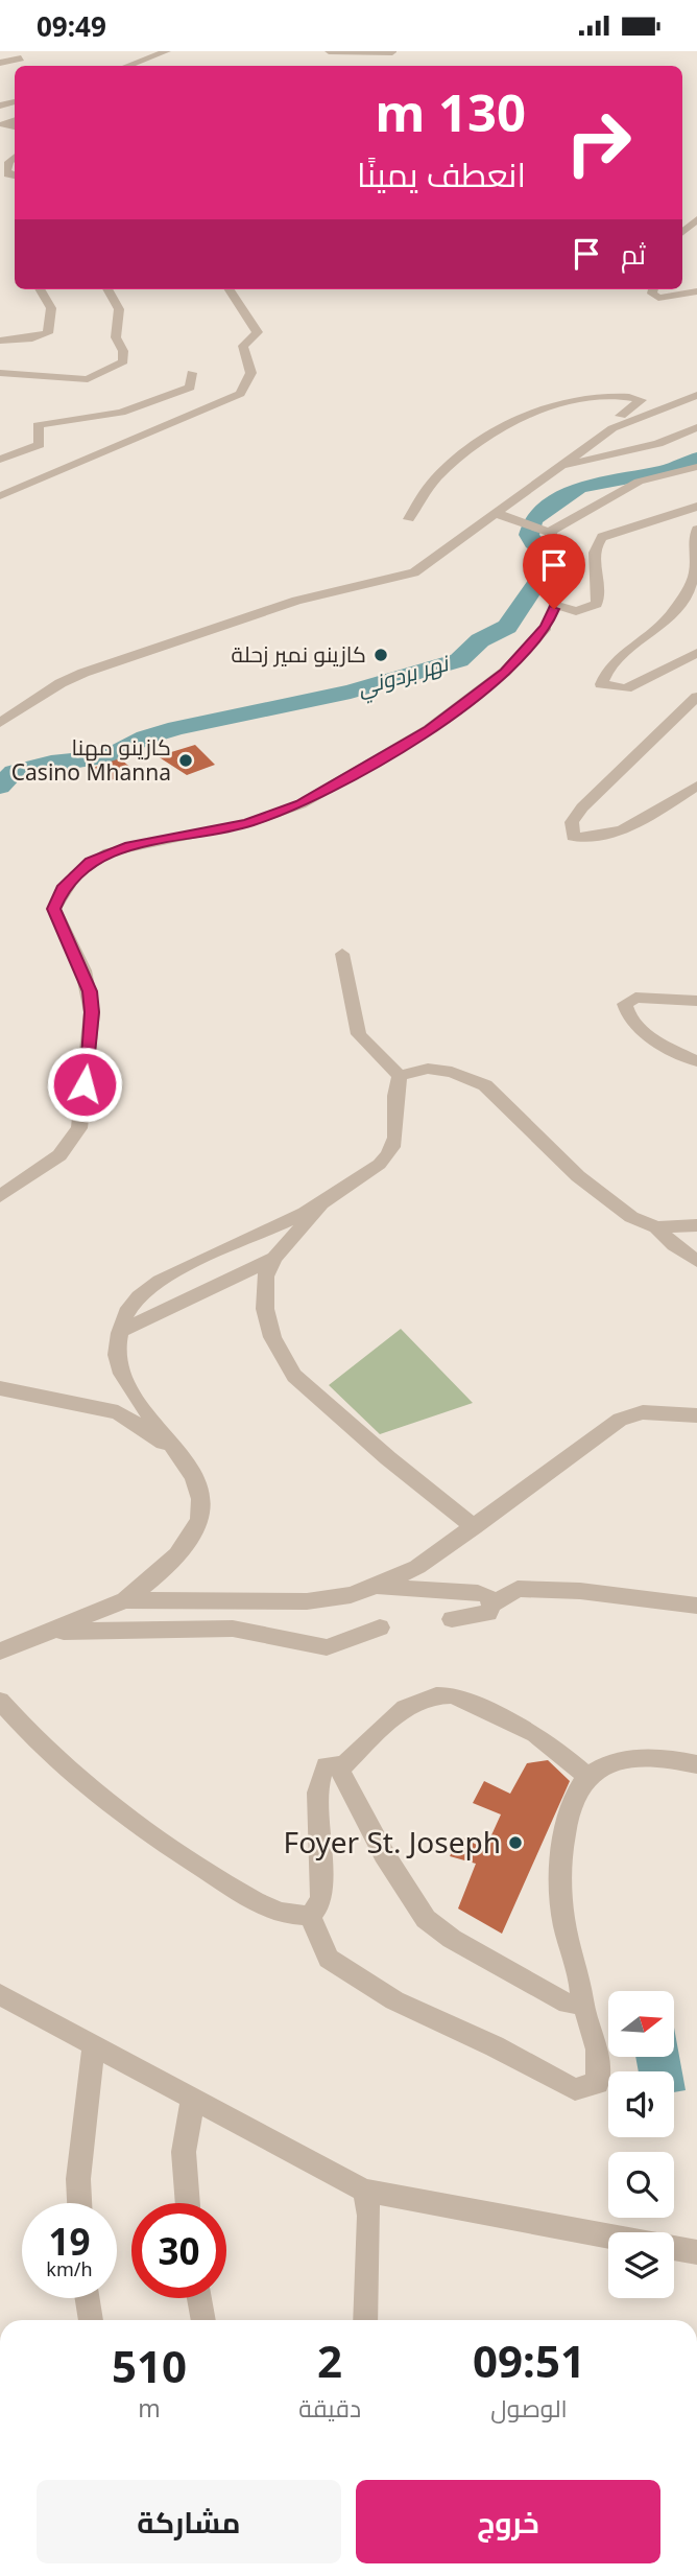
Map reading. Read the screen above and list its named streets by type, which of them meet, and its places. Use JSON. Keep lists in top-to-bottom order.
{
  "water": ["نهر بردوني"],
  "places": ["كازينو نمير زحلة", "كازينو مهنا Casino Mhanna", "Foyer St. Joseph"],
  "north": "right",
  "page": {
    "status": "09:49",
    "turn": ["130 m", "انعطف يمينًا"],
    "then": "ثم",
    "speed": "19 km/h",
    "limit": "30",
    "eta": [
      "09:51",
      "الوصول",
      "2",
      "دقيقة",
      "510",
      "m"
    ],
    "buttons": ["خروج", "مشاركة"]
  }
}
